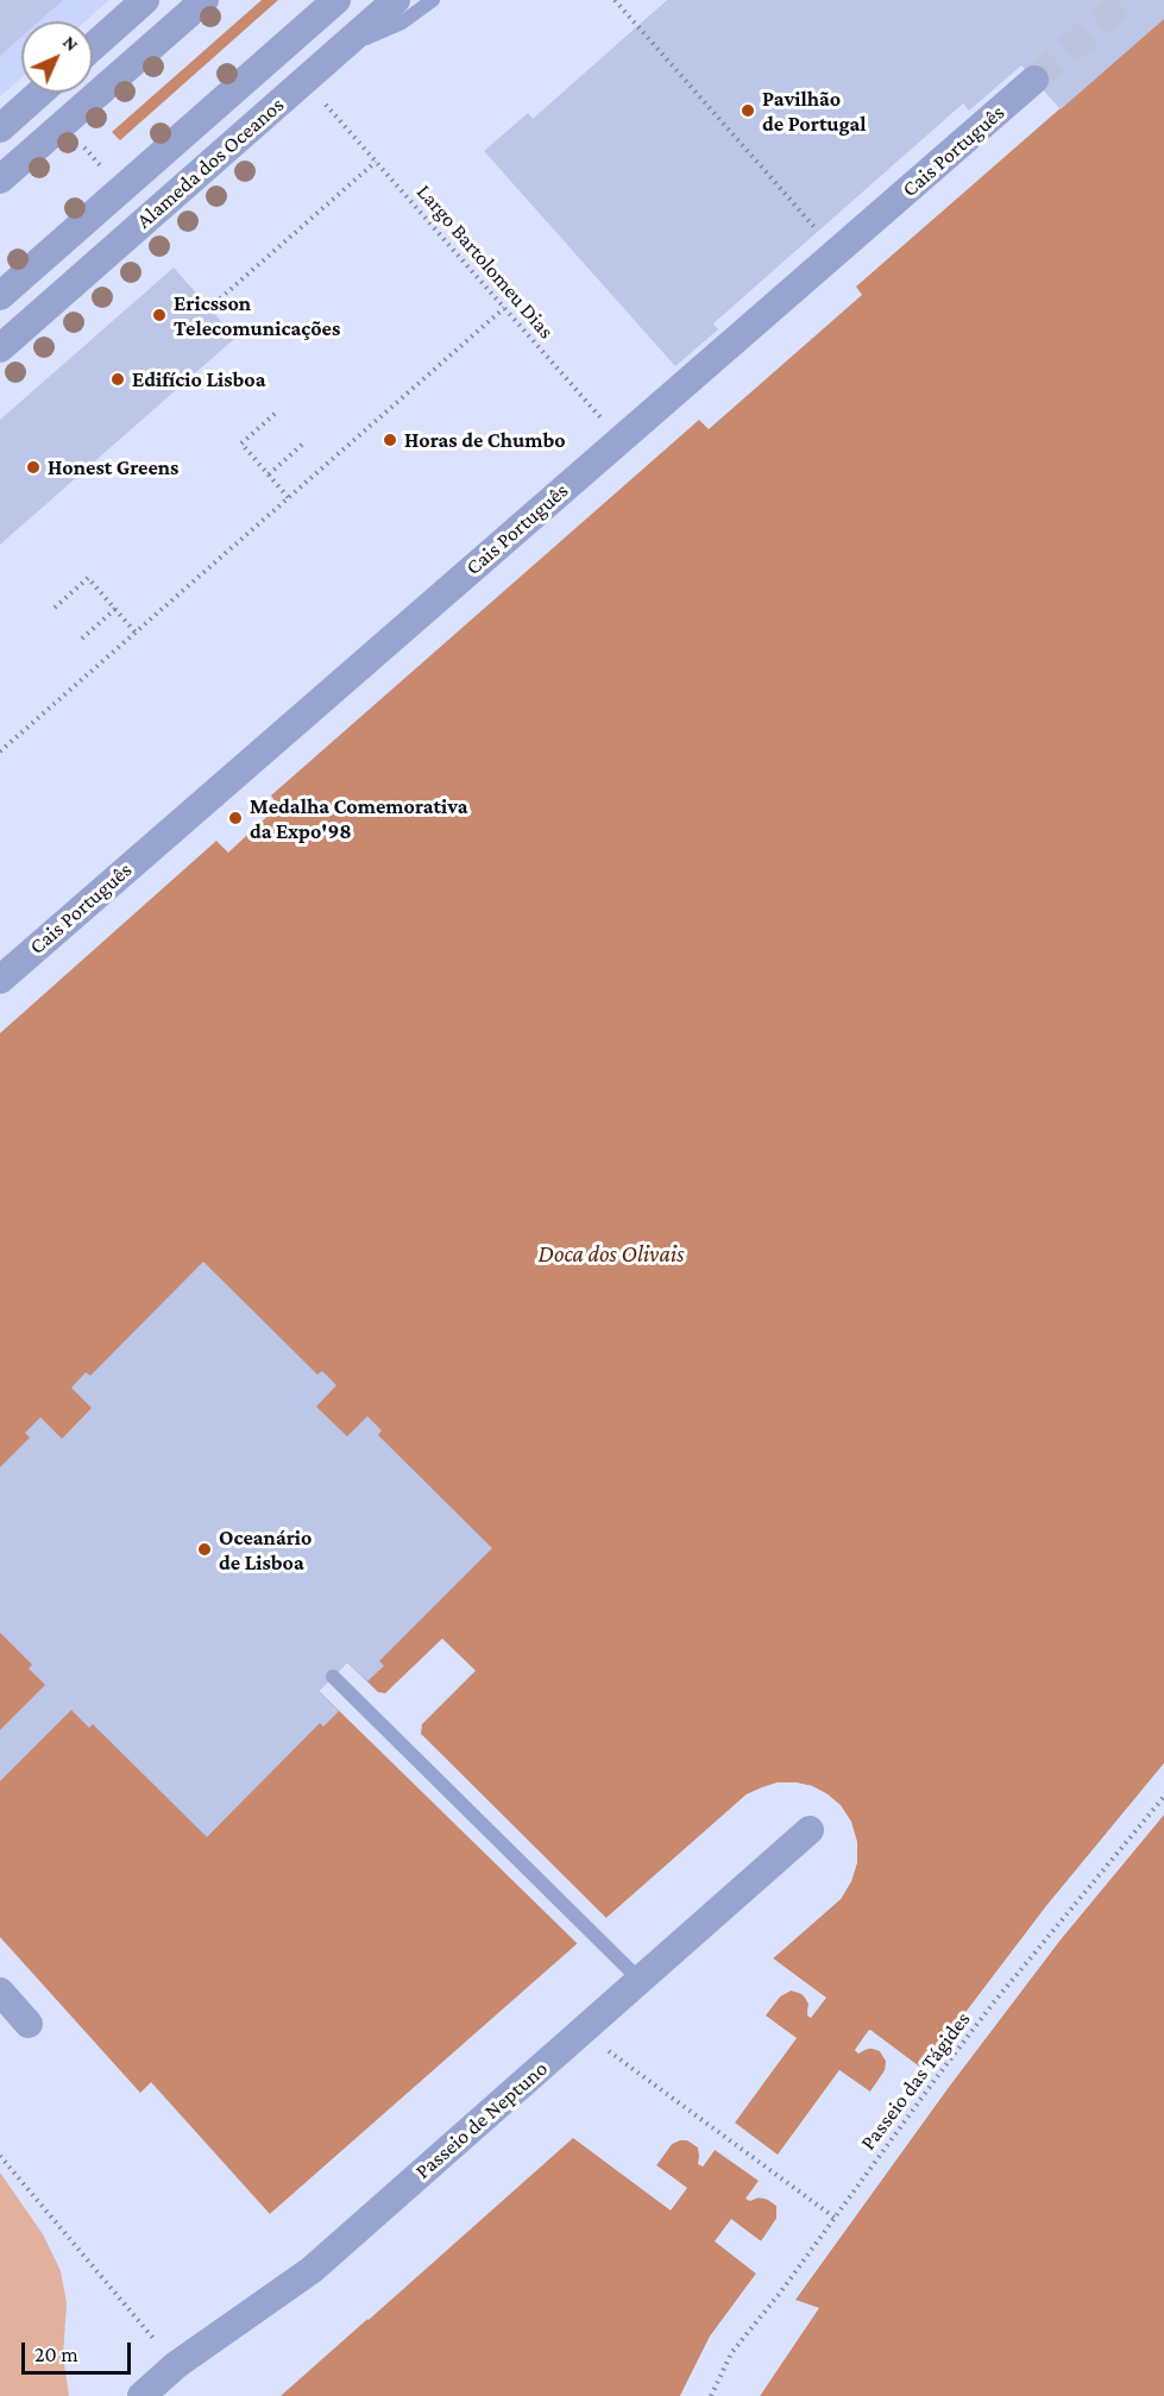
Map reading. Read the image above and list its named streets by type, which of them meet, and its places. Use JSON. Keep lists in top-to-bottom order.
{
  "streets": {
    "street": ["Cais Português", "Alameda dos Oceanos", "Passeio de Neptuno"],
    "path": ["Largo Bartolomeu Dias", "Passeio das Tágides"]
  },
  "crossings": [
    ["Cais Português", "Largo Bartolomeu Dias"]
  ],
  "water": ["Doca dos Olivais"],
  "places": [
    "Pavilhão de Portugal",
    "Ericsson Telecomunicações",
    "Edifício Lisboa",
    "Horas de Chumbo",
    "Honest Greens",
    "Medalha Comemorativa da Expo'98",
    "Oceanário de Lisboa"
  ],
  "scale_bar": "20 m",
  "north": "top right"
}
